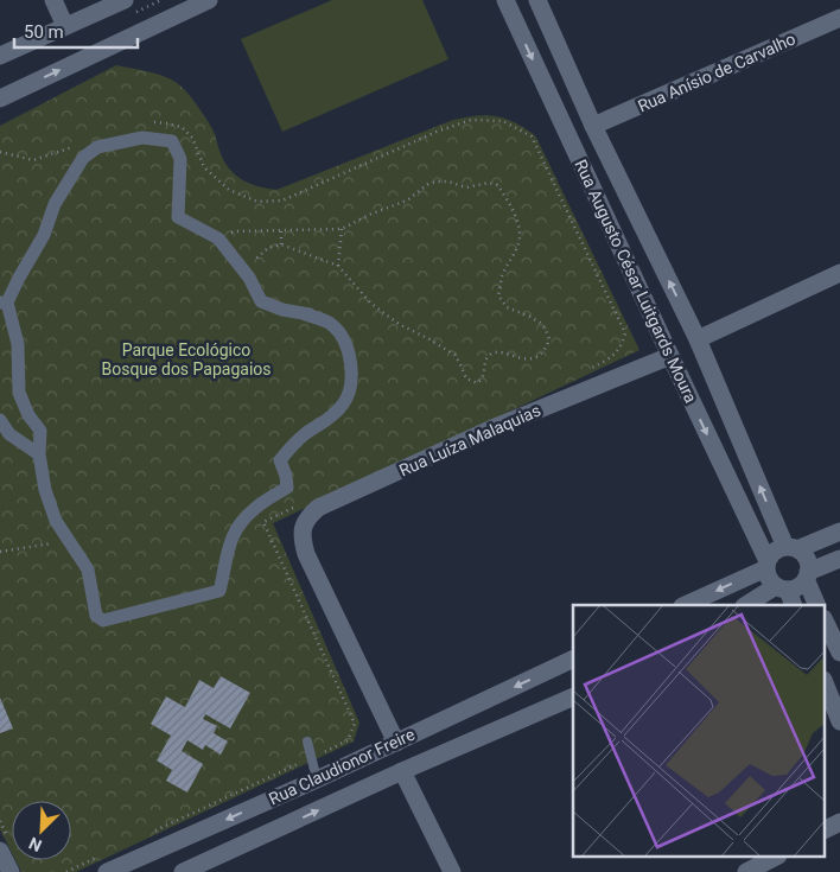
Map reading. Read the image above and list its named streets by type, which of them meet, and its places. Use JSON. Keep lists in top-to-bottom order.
{
  "streets": {
    "street": [
      "Rua Anísio de Carvalho",
      "Rua Augusto César Luitgards Moura",
      "Rua Luíza Malaquias",
      "Rua Claudionor Freire"
    ]
  },
  "crossings": [
    ["Rua Anísio de Carvalho", "Rua Augusto César Luitgards Moura"],
    ["Rua Augusto César Luitgards Moura", "Rua Luíza Malaquias"],
    ["Rua Luíza Malaquias", "Rua Claudionor Freire"]
  ],
  "parks": ["Parque Ecológico Bosque dos Papagaios"],
  "scale_bar": "50 m",
  "north": "bottom left"
}
